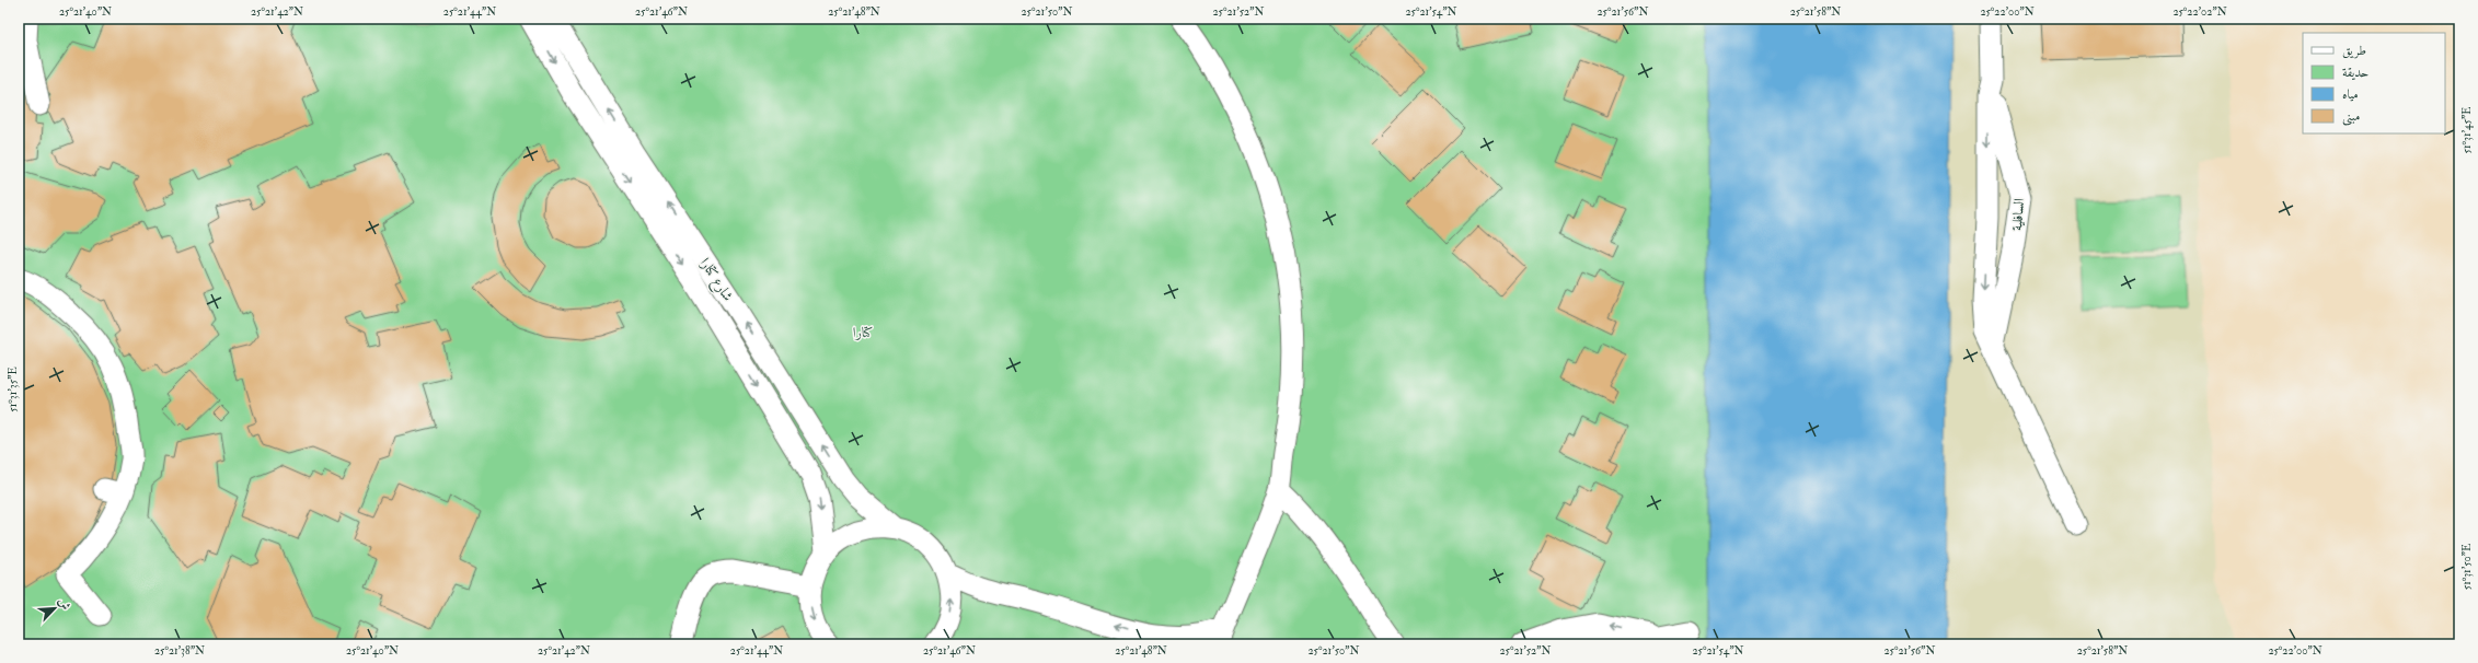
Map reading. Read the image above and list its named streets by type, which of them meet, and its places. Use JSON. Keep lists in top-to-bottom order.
{
  "streets": {
    "street": ["السافلية", "شارع كتارا"]
  },
  "parks": ["كتارا"],
  "legend": [
    "طريق",
    "حديقة",
    "مياه",
    "مبنى"
  ],
  "north": "top right",
  "coordinates": [
    "25°21'40\"N",
    "25°21'42\"N",
    "25°21'44\"N",
    "25°21'46\"N",
    "25°21'48\"N",
    "25°21'50\"N",
    "25°21'52\"N",
    "25°21'54\"N",
    "25°21'56\"N",
    "25°21'58\"N",
    "25°22'00\"N",
    "25°22'02\"N",
    "51°31'45\"E",
    "51°31'35\"E",
    "51°31'50\"E",
    "25°21'38\"N"
  ]
}
